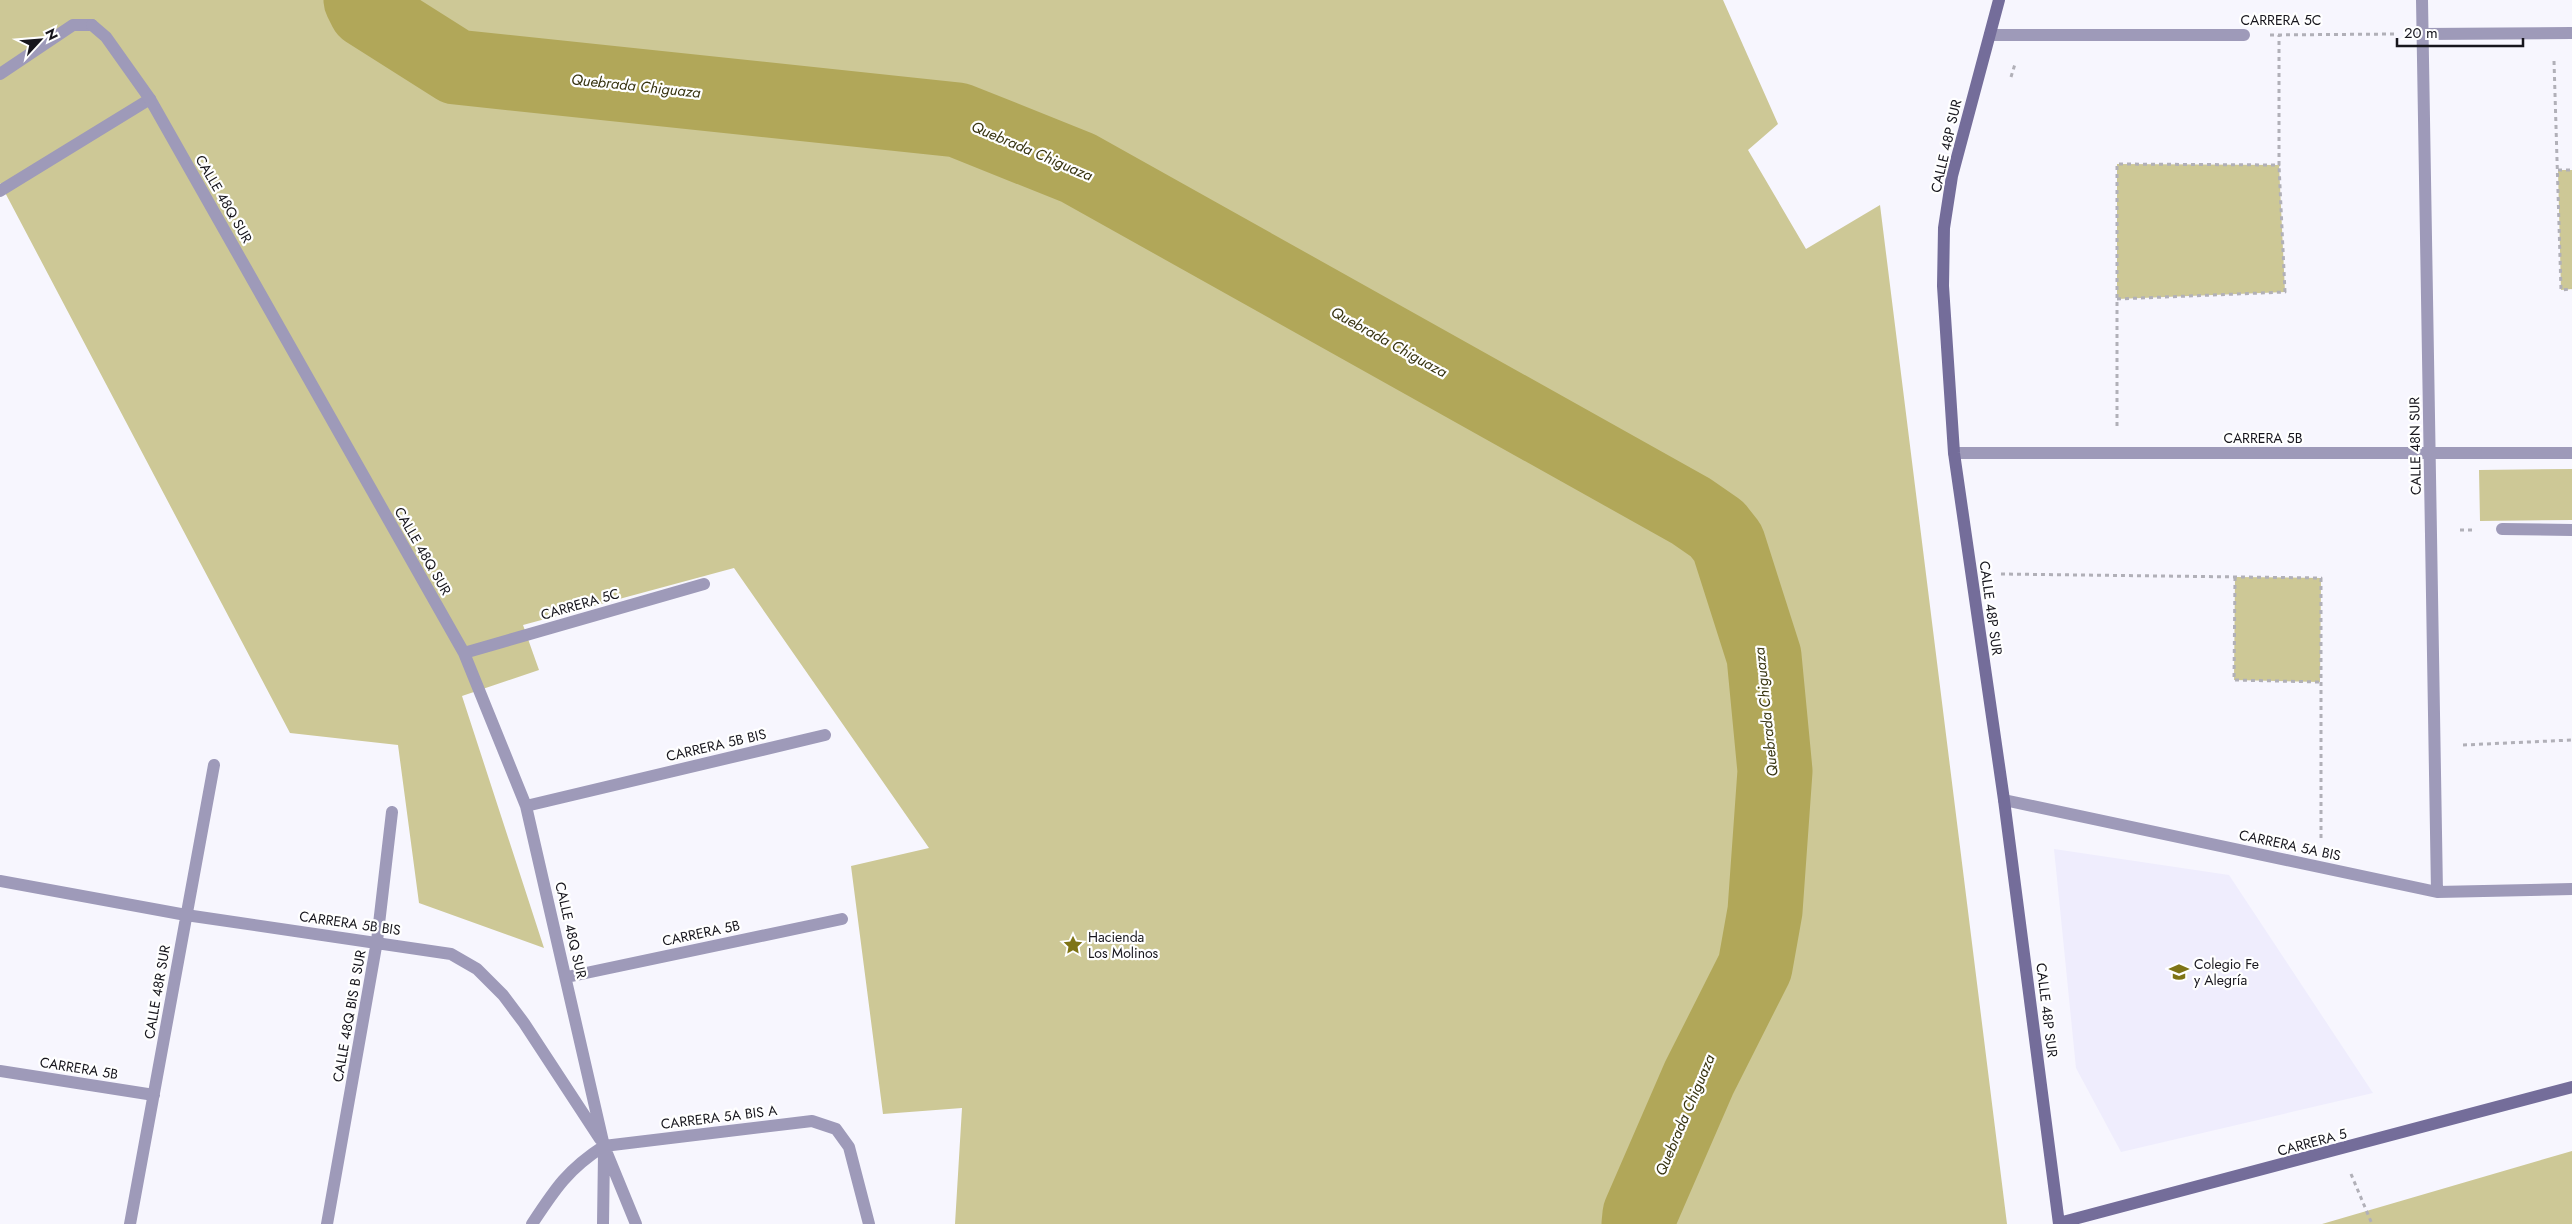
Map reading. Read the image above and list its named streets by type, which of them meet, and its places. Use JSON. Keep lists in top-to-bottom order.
{
  "streets": {
    "main road": ["CALLE 48P SUR", "CARRERA 5"],
    "street": [
      "CARRERA 5C",
      "CALLE 48Q SUR",
      "CARRERA 5B",
      "CALLE 48N SUR",
      "CARRERA 5B BIS",
      "CARRERA 5A BIS",
      "CALLE 48R SUR",
      "CALLE 48Q BIS B SUR",
      "CARRERA 5A BIS A"
    ]
  },
  "crossings": [
    ["CARRERA 5C", "CALLE 48P SUR"],
    ["CARRERA 5C", "CALLE 48Q SUR"],
    ["CARRERA 5C", "CALLE 48N SUR"],
    ["CALLE 48P SUR", "CARRERA 5B"],
    ["CALLE 48P SUR", "CARRERA 5A BIS"],
    ["CALLE 48P SUR", "CARRERA 5"],
    ["CALLE 48Q SUR", "CARRERA 5B"],
    ["CALLE 48Q SUR", "CARRERA 5B BIS"],
    ["CALLE 48Q SUR", "CARRERA 5A BIS A"],
    ["CARRERA 5B", "CALLE 48N SUR"],
    ["CARRERA 5B", "CALLE 48R SUR"],
    ["CALLE 48N SUR", "CARRERA 5A BIS"],
    ["CARRERA 5B BIS", "CALLE 48R SUR"],
    ["CARRERA 5B BIS", "CALLE 48Q BIS B SUR"],
    ["CARRERA 5B BIS", "CARRERA 5A BIS A"]
  ],
  "water": ["Quebrada Chiguaza"],
  "places": {
    "place": ["Hacienda Los Molinos"],
    "school or university": ["Colegio Fe y Alegría"]
  },
  "scale_bar": "20 m",
  "north": "top right"
}
